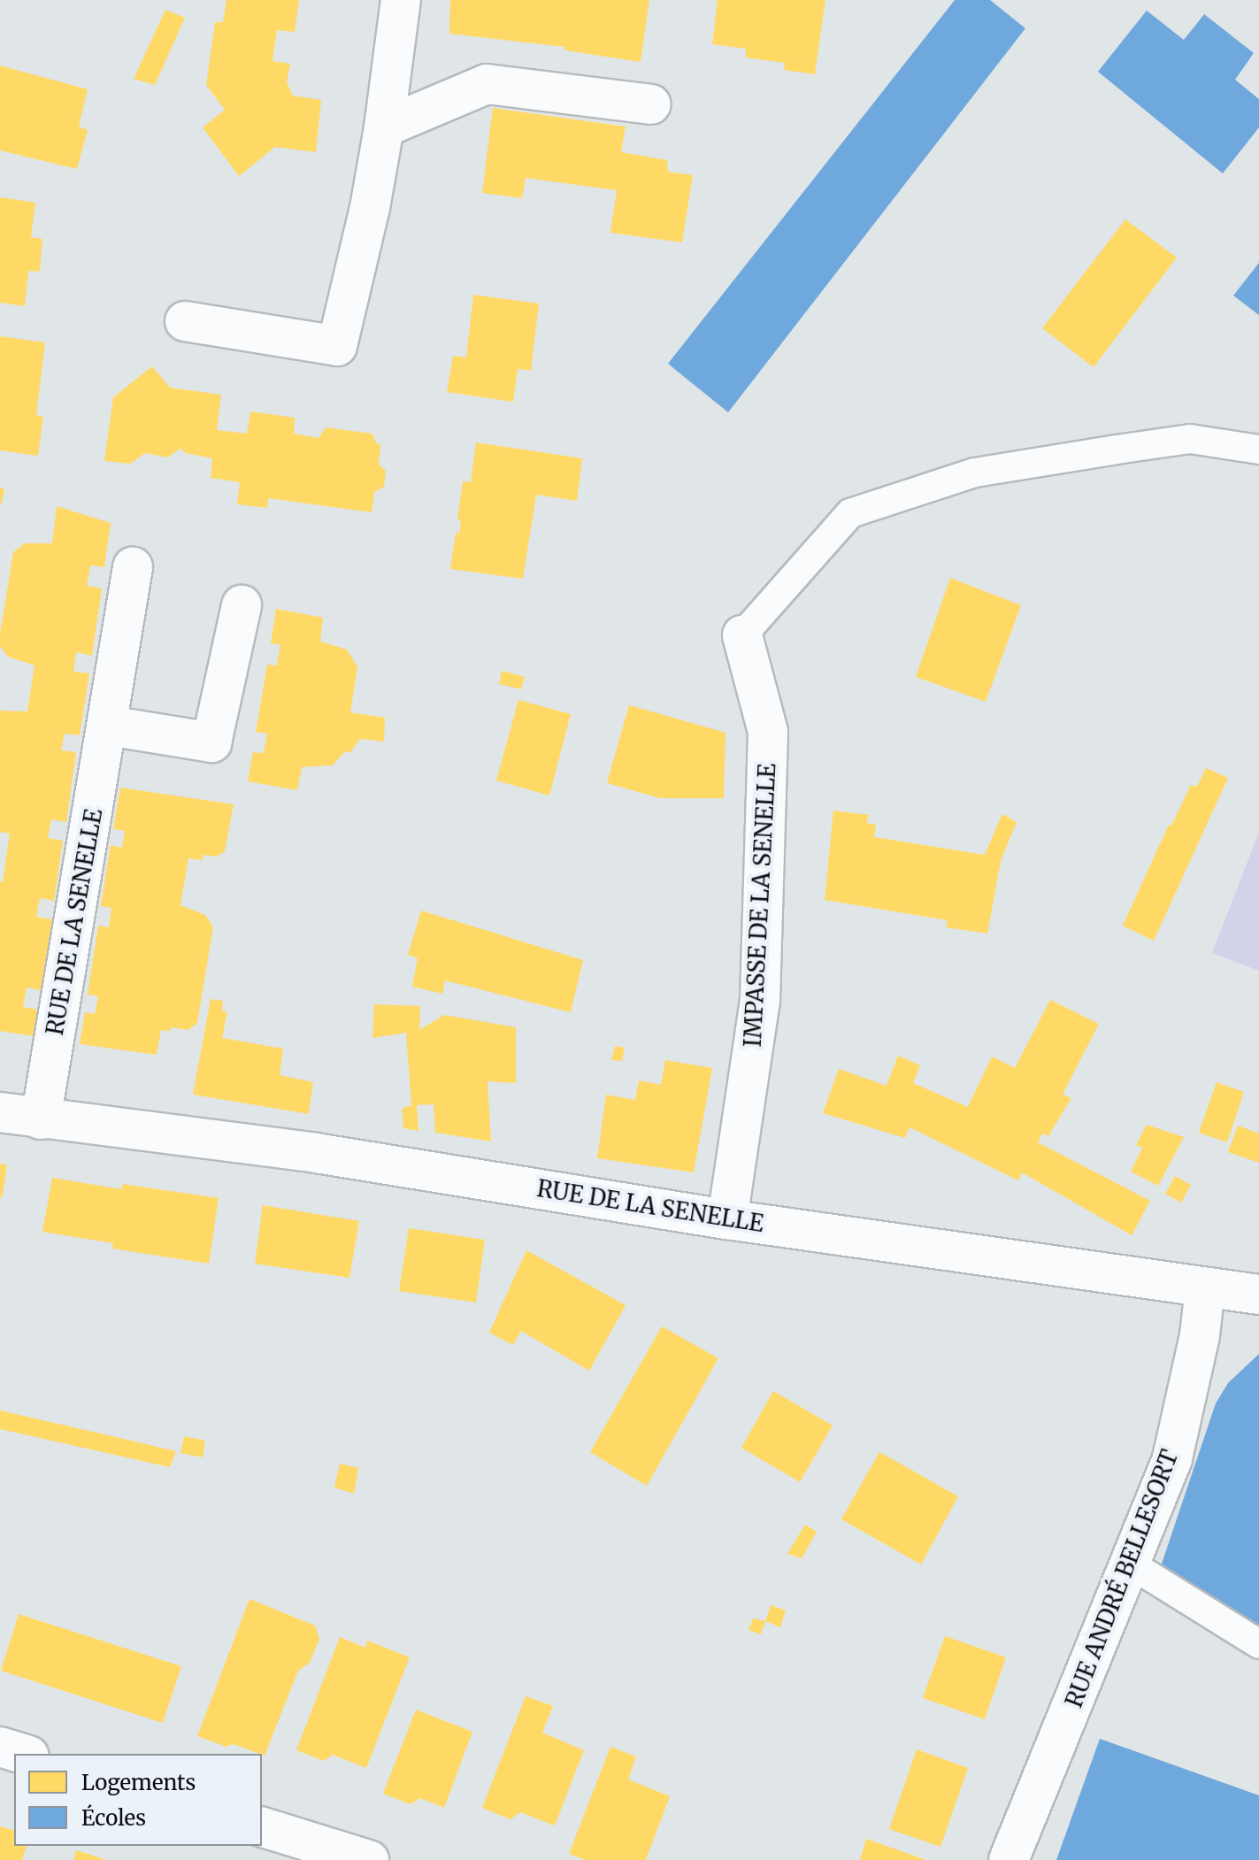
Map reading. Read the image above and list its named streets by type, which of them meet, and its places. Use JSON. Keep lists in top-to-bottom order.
{
  "streets": {
    "street": ["IMPASSE DE LA SENELLE", "RUE DE LA SENELLE", "RUE ANDRÉ BELLESORT"]
  },
  "crossings": [
    ["IMPASSE DE LA SENELLE", "RUE DE LA SENELLE"],
    ["RUE DE LA SENELLE", "RUE ANDRÉ BELLESORT"]
  ],
  "legend": ["Logements", "Écoles"]
}
